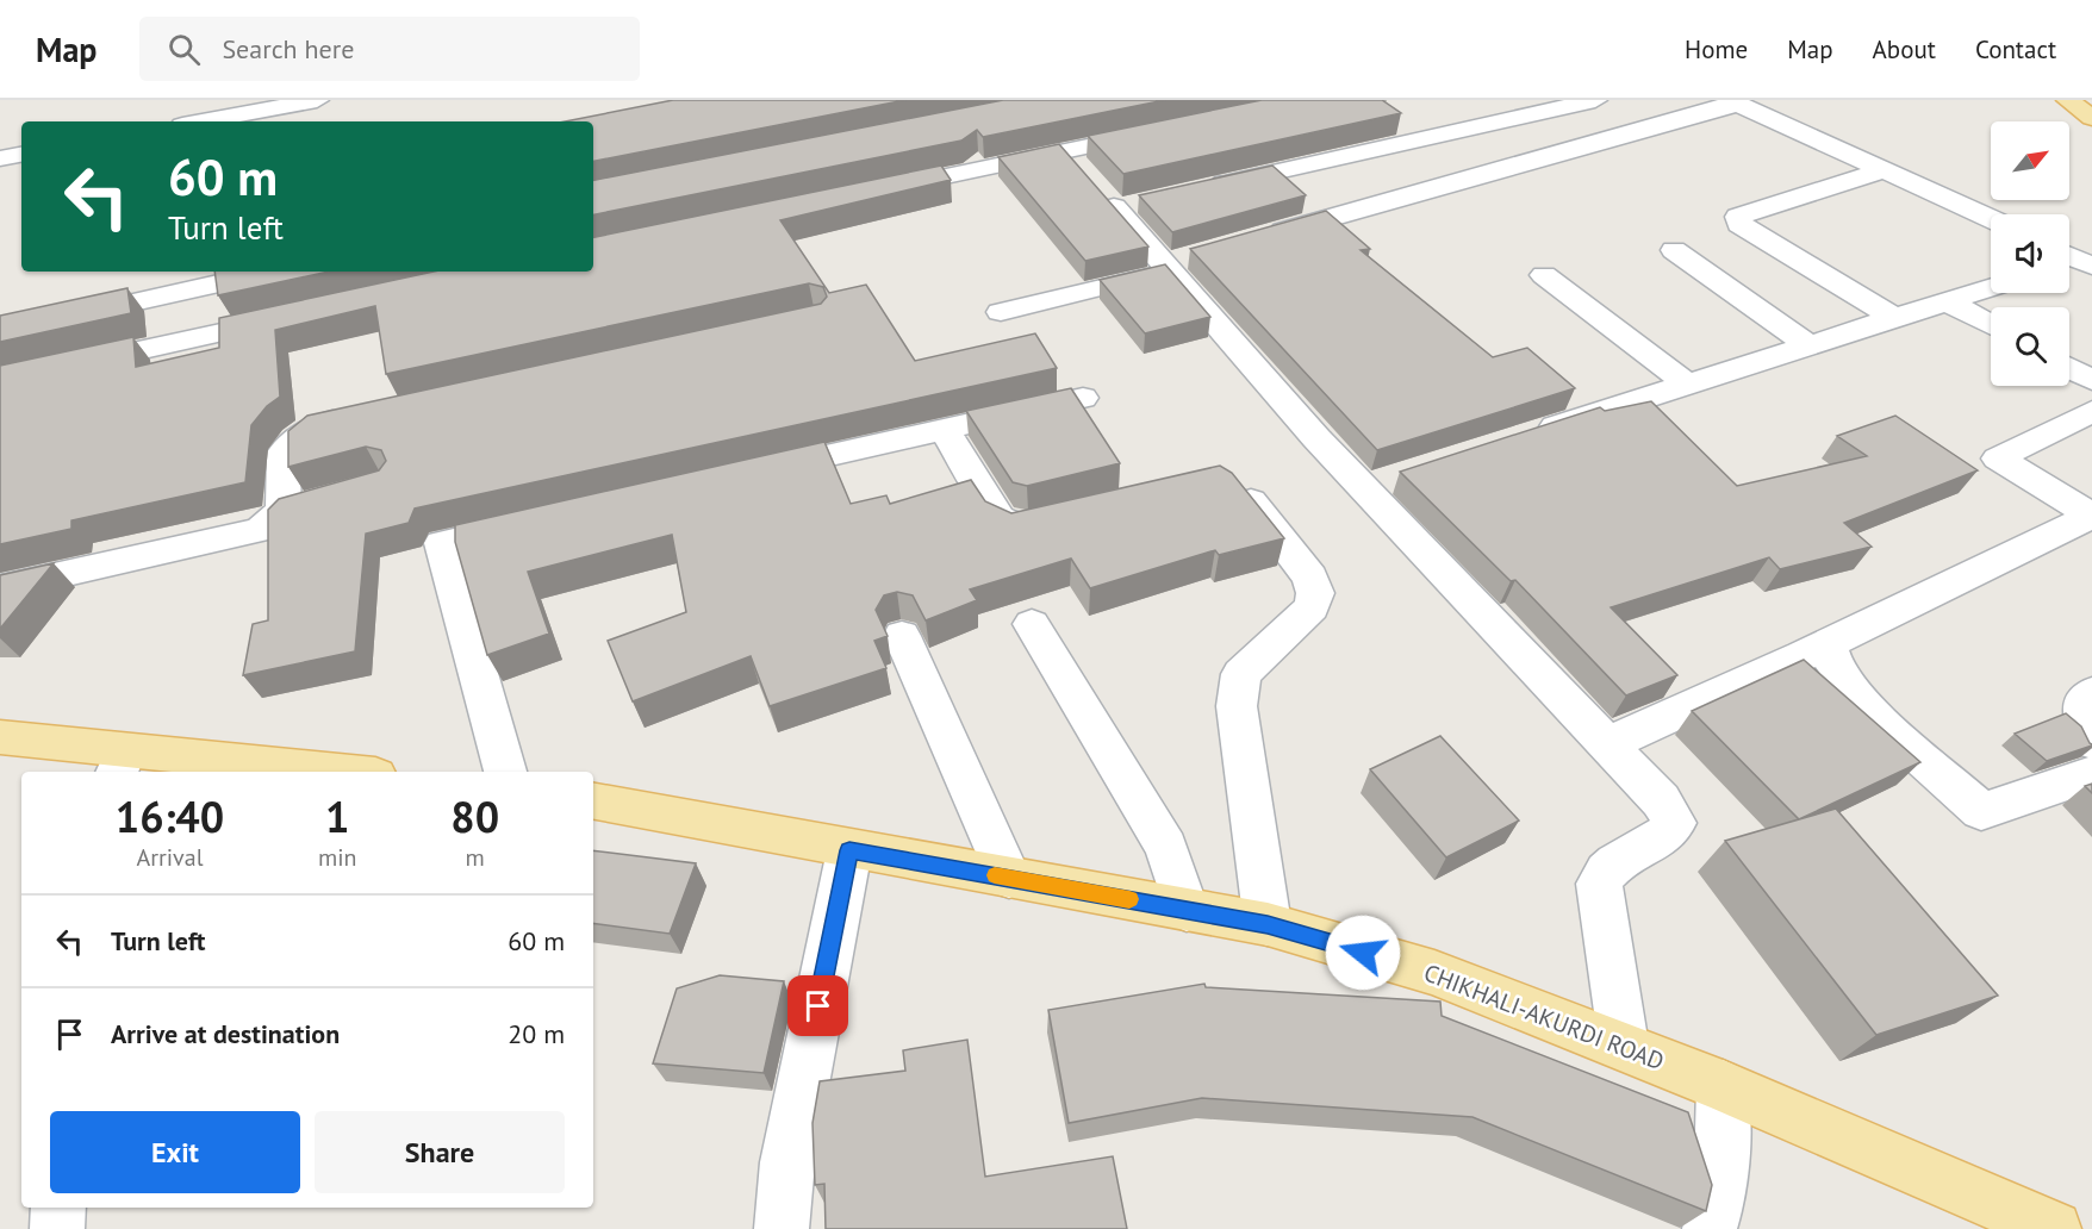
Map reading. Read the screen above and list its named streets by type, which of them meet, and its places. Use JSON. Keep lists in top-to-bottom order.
{
  "streets": {
    "main road": ["CHIKHALI-AKURDI ROAD"]
  },
  "north": "top right",
  "page": {
    "header": "Map",
    "search": "Search here",
    "nav": [
      "Home",
      "Map",
      "About",
      "Contact"
    ],
    "turn": ["60 m", "Turn left"],
    "eta": [
      "16:40",
      "Arrival",
      "1",
      "min",
      "80",
      "m"
    ],
    "list": [
      {
        "name": "Turn left",
        "value": "60 m"
      },
      {
        "name": "Arrive at destination",
        "value": "20 m"
      }
    ],
    "buttons": ["Exit", "Share"]
  }
}
